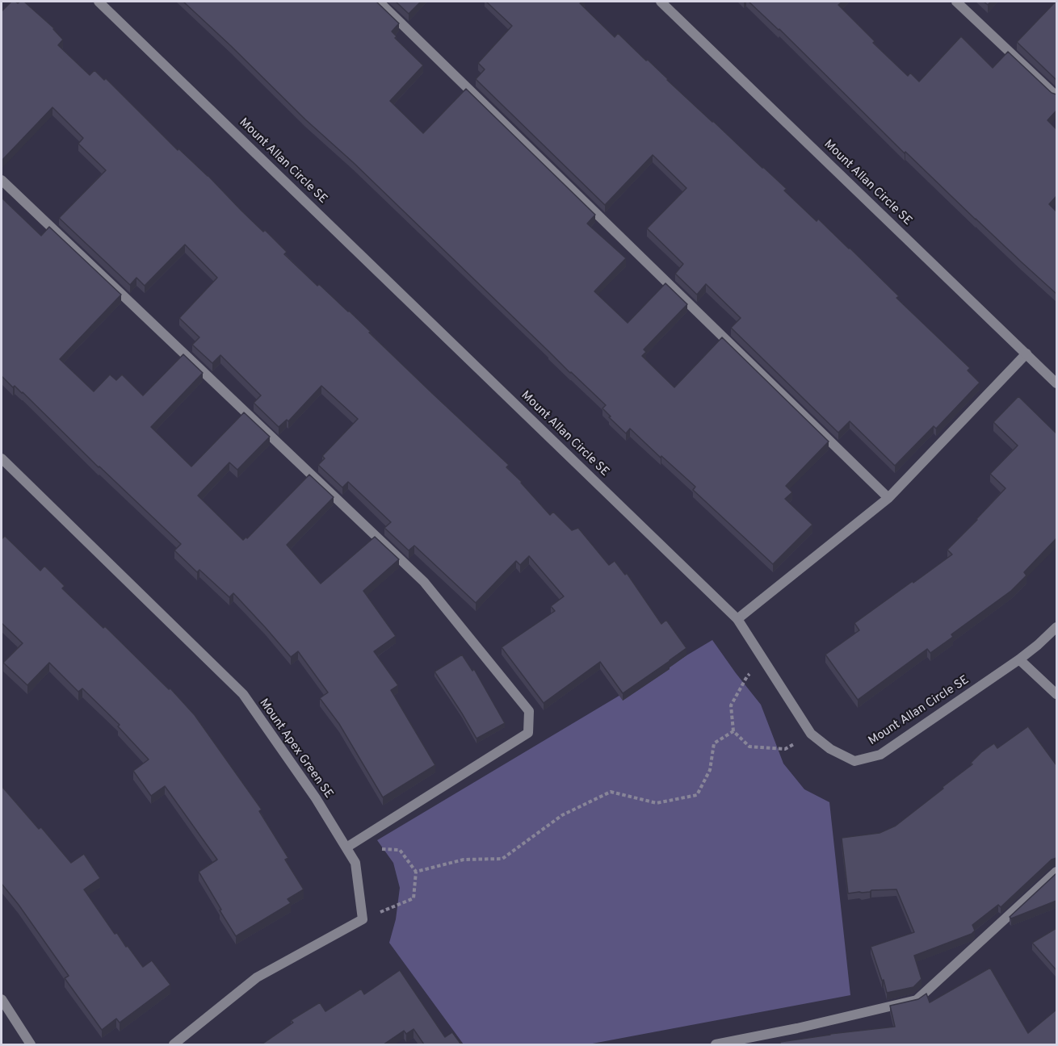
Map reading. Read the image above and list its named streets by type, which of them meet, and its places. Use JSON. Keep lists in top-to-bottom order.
{
  "streets": {
    "street": ["Mount Allan Circle SE", "Mount Apex Green SE"]
  }
}
